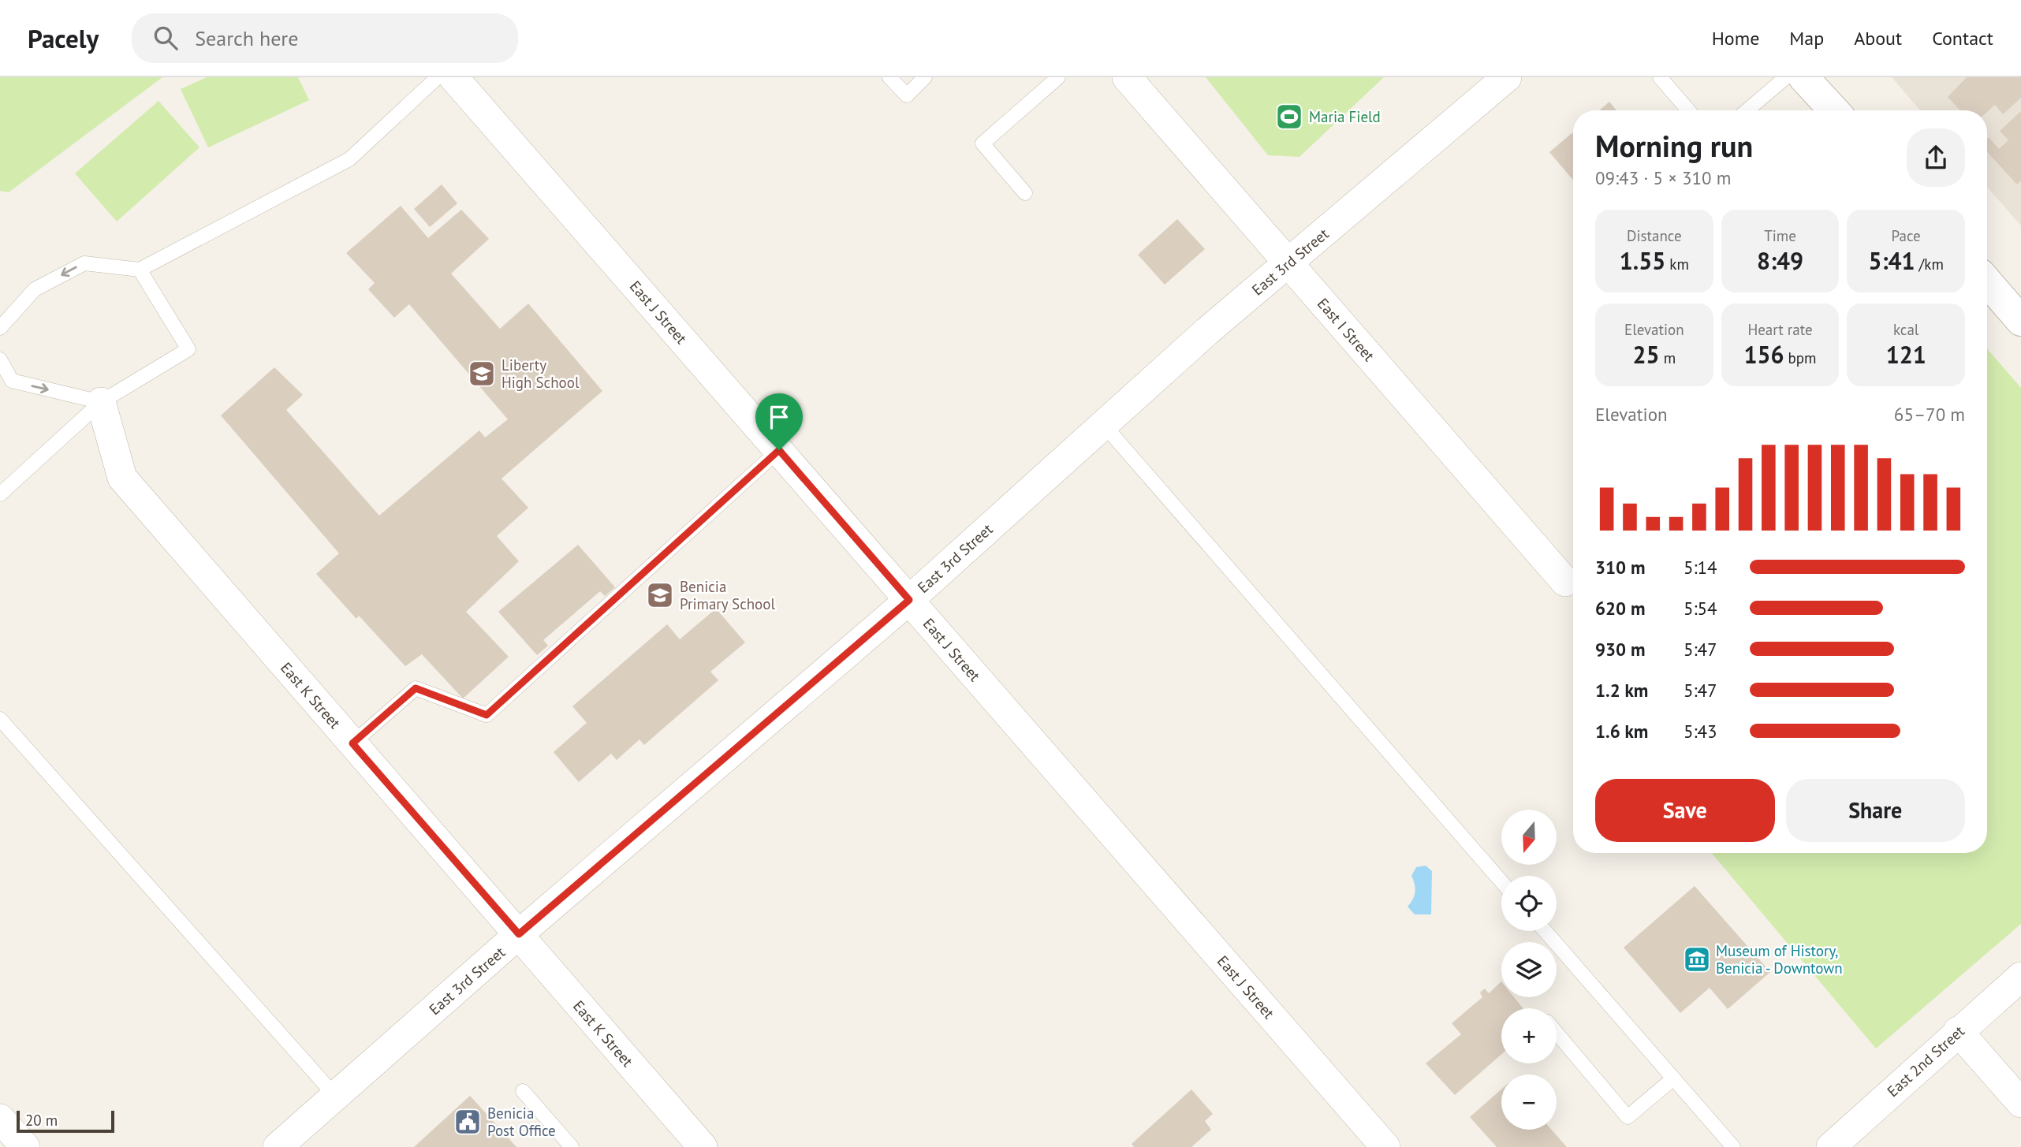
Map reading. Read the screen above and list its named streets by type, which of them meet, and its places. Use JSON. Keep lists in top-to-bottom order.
{
  "streets": {
    "street": [
      "East 3rd Street",
      "East J Street",
      "East I Street",
      "East K Street",
      "East 2nd Street"
    ]
  },
  "crossings": [
    ["East 3rd Street", "East J Street"],
    ["East 3rd Street", "East I Street"],
    ["East 3rd Street", "East K Street"]
  ],
  "places": {
    "sports": ["Maria Field"],
    "school or university": ["Liberty High School", "Benicia Primary School"],
    "museum": ["Museum of History, Benicia - Downtown"],
    "public building": ["Benicia Post Office"]
  },
  "scale_bar": "20 m",
  "north": "bottom",
  "page": {
    "header": "Pacely",
    "search": "Search here",
    "nav": [
      "Home",
      "Map",
      "About",
      "Contact"
    ],
    "heading": ["Morning run", "09:43 · 5 × 310 m"],
    "stats": [
      ["Distance", "1.55 km"],
      ["Time", "8:49"],
      ["Pace", "5:41 /km"],
      ["Elevation", "25 m"],
      ["Heart rate", "156 bpm"],
      ["kcal", "121"]
    ],
    "chart": ["Elevation", "65–70 m"],
    "list": [
      {
        "name": "310 m",
        "note": "5:14"
      },
      {
        "name": "620 m",
        "note": "5:54"
      },
      {
        "name": "930 m",
        "note": "5:47"
      },
      {
        "name": "1.2 km",
        "note": "5:47"
      },
      {
        "name": "1.6 km",
        "note": "5:43"
      }
    ],
    "buttons": ["Save", "Share"],
    "map_buttons": ["+", "−"],
    "scale": "20 m"
  }
}
